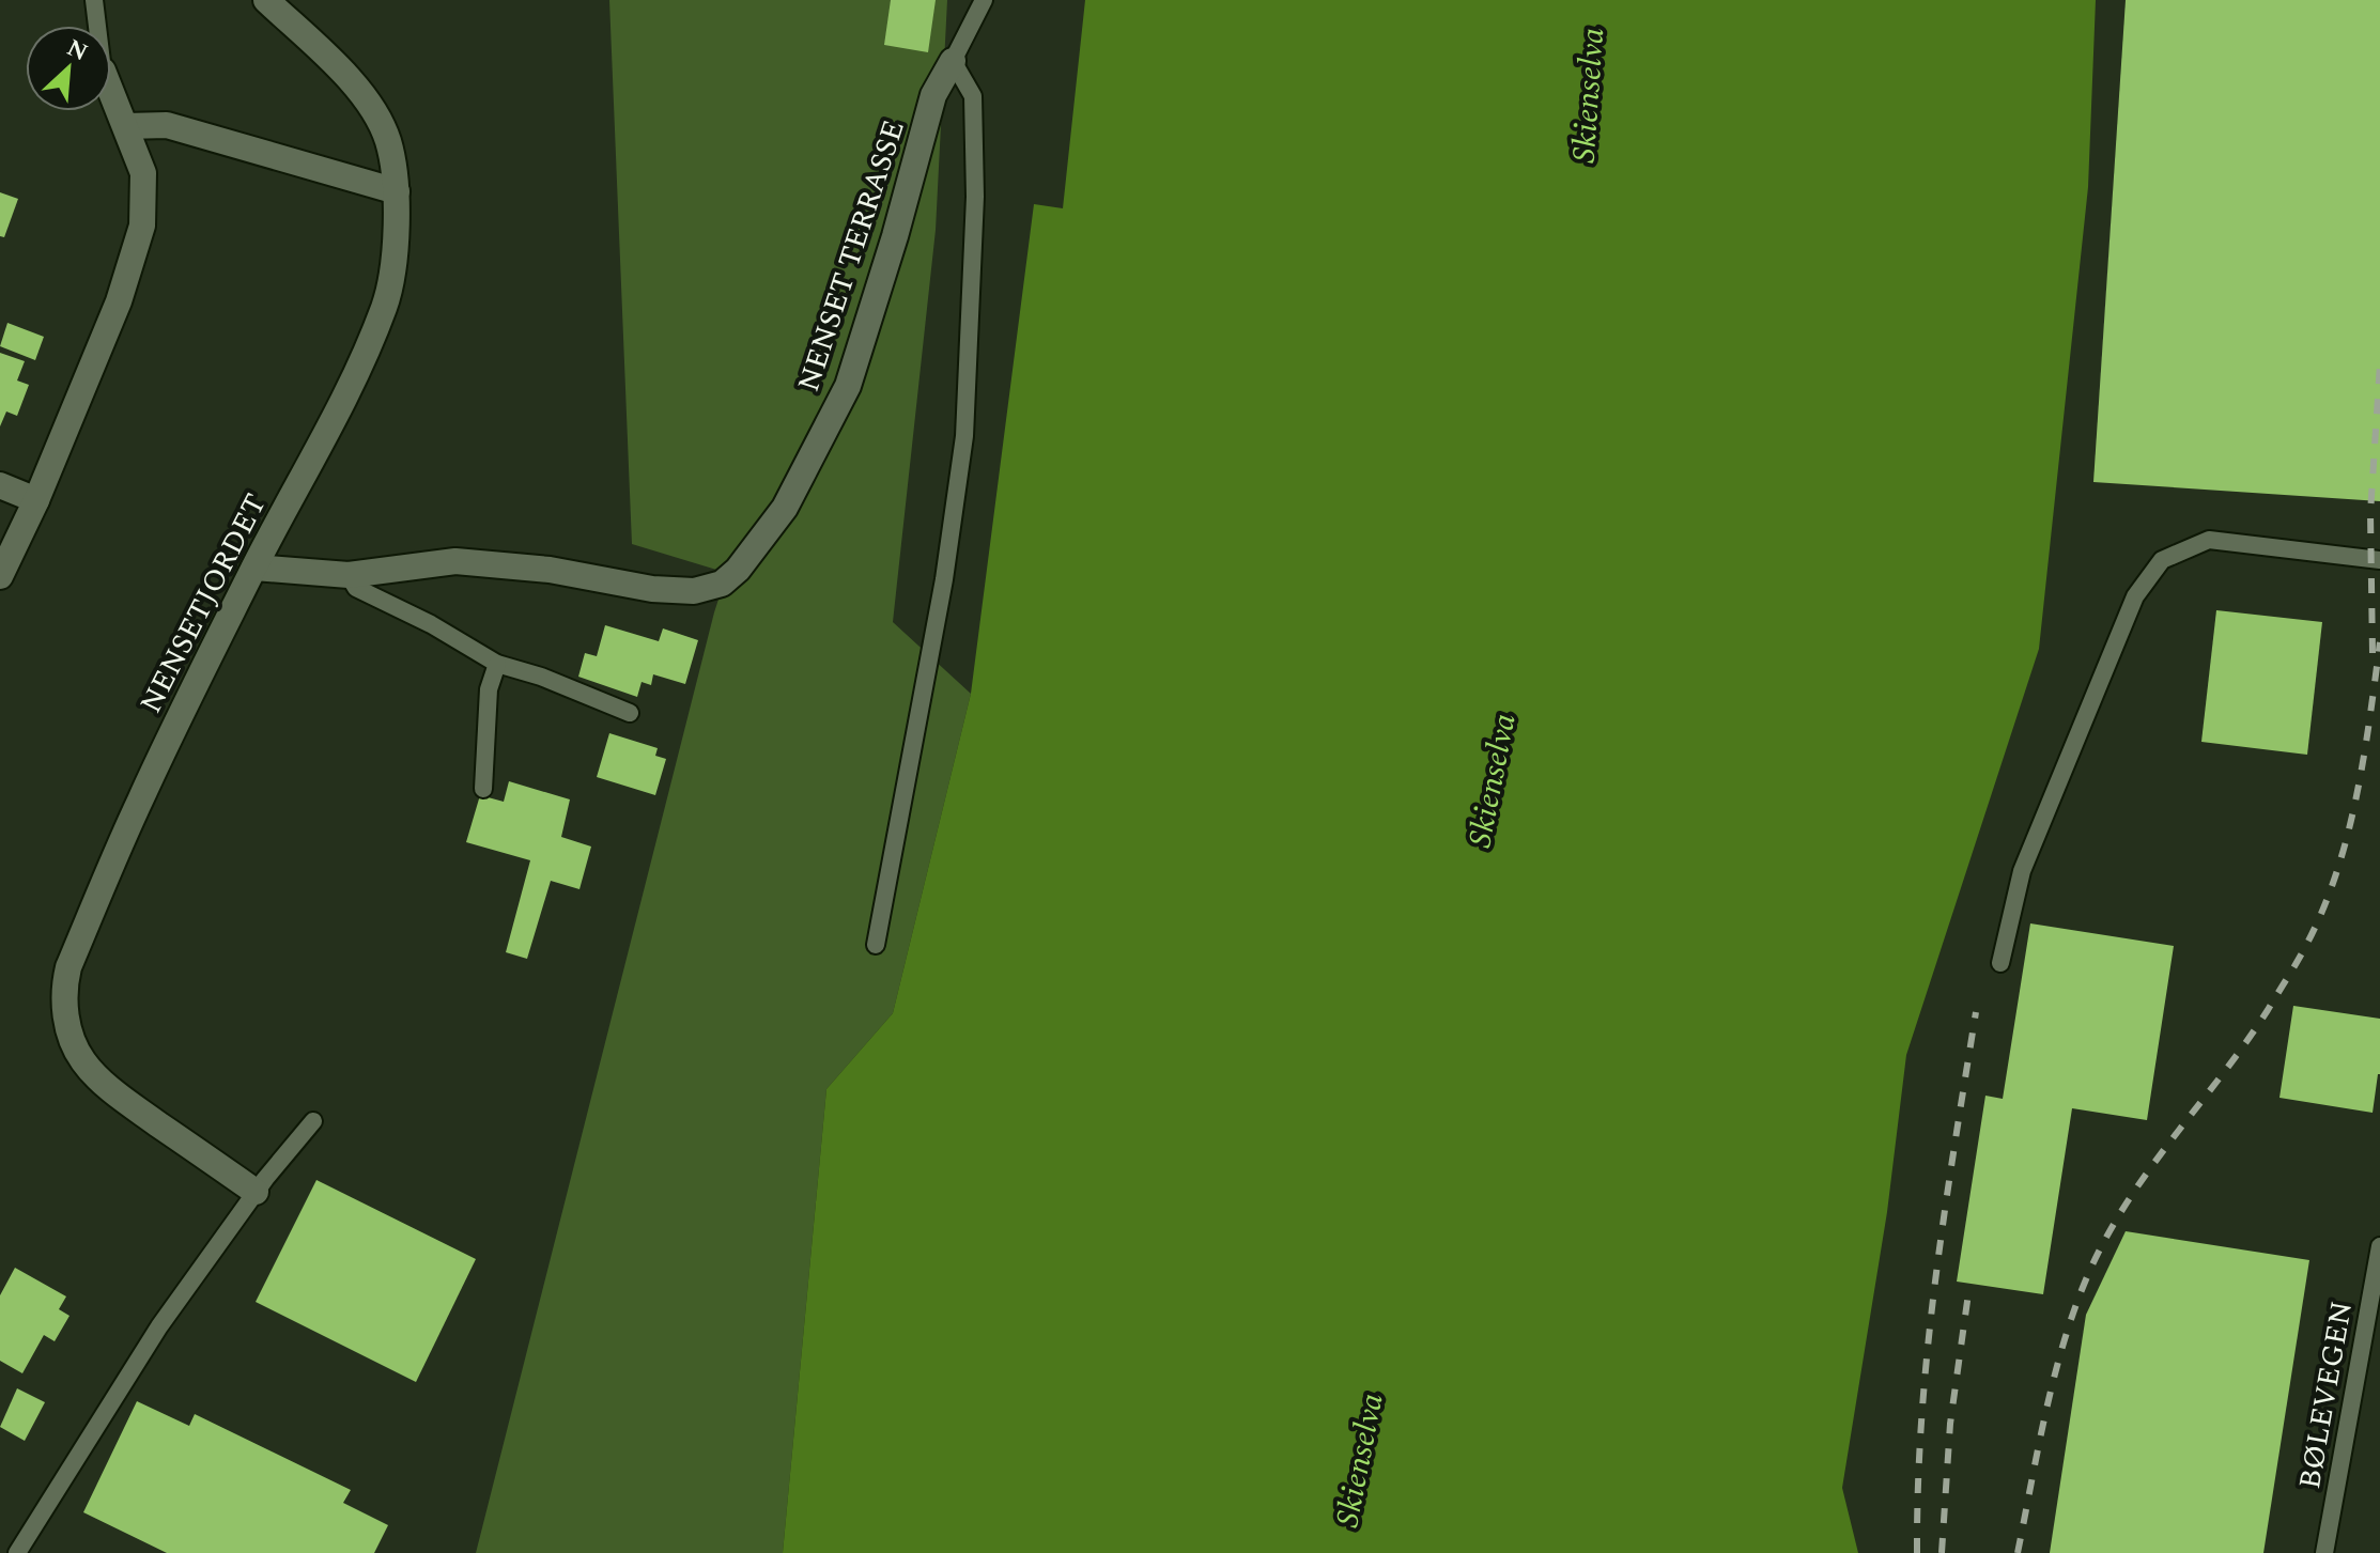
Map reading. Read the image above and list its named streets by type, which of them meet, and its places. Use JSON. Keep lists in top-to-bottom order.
{
  "streets": {
    "street": ["NENSET TERRASSE", "NENSETJORDET"],
    "lane": ["BØLEVEGEN"]
  },
  "crossings": [
    ["NENSET TERRASSE", "NENSETJORDET"]
  ],
  "water": ["Skienselva"],
  "north": "top right"
}
